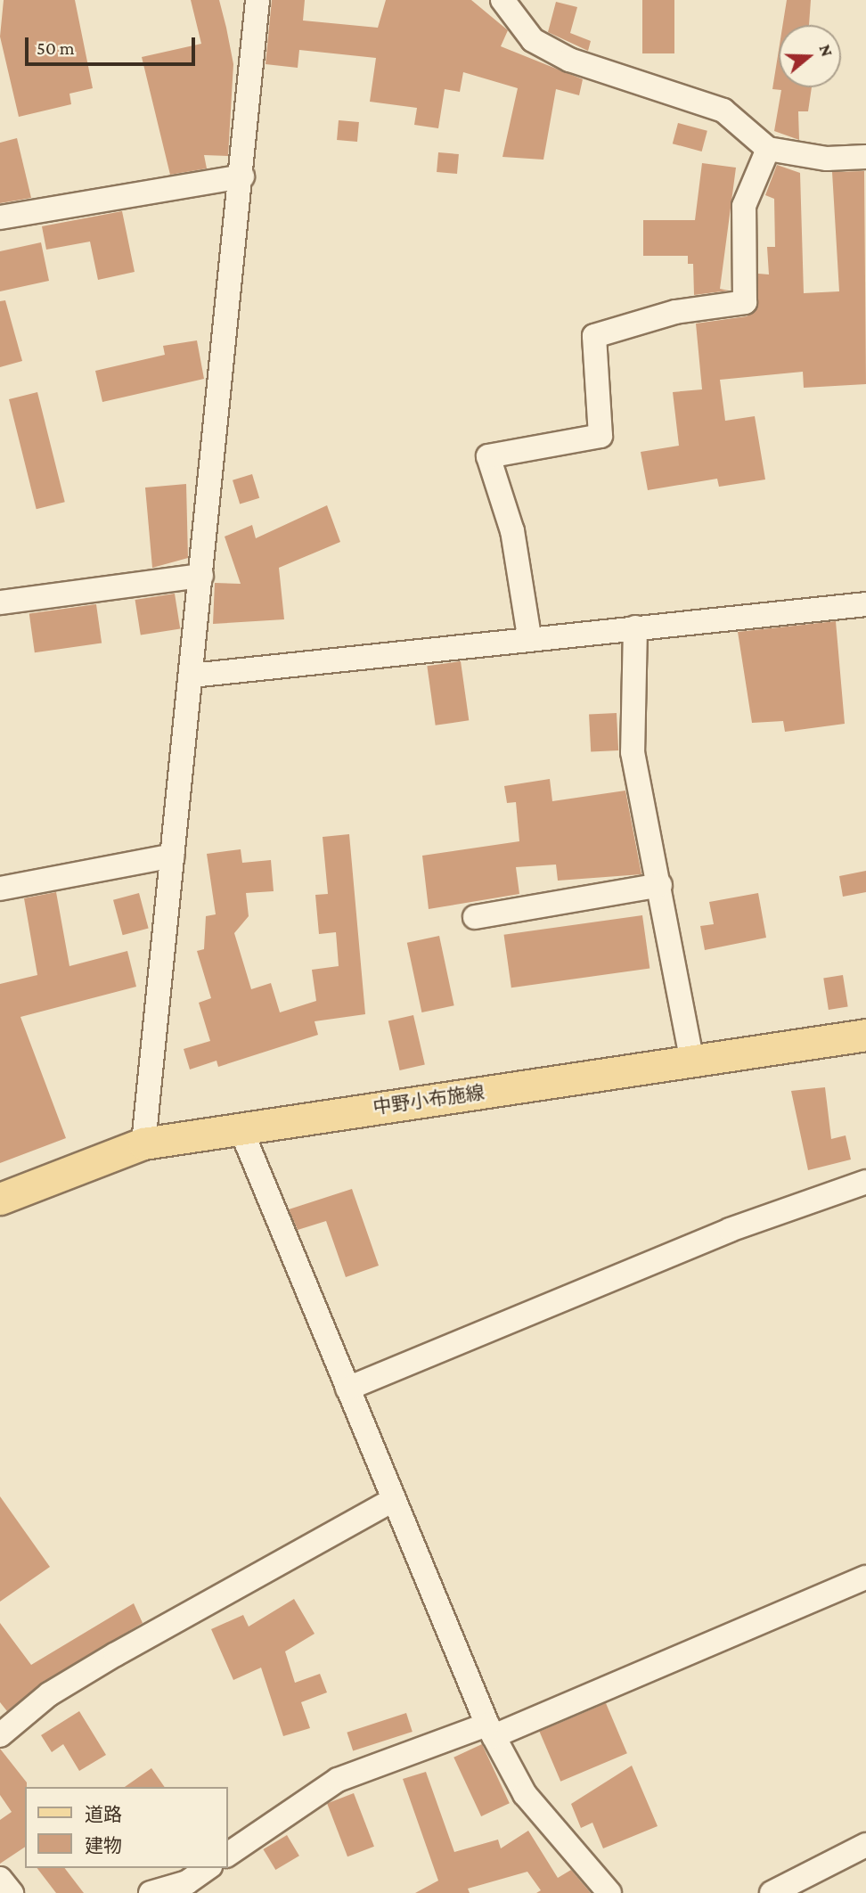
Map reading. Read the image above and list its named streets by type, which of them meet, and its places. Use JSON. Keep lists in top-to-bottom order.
{
  "streets": {
    "main road": ["中野小布施線"]
  },
  "legend": ["道路", "建物"],
  "scale_bar": "50 m",
  "north": "right"
}
